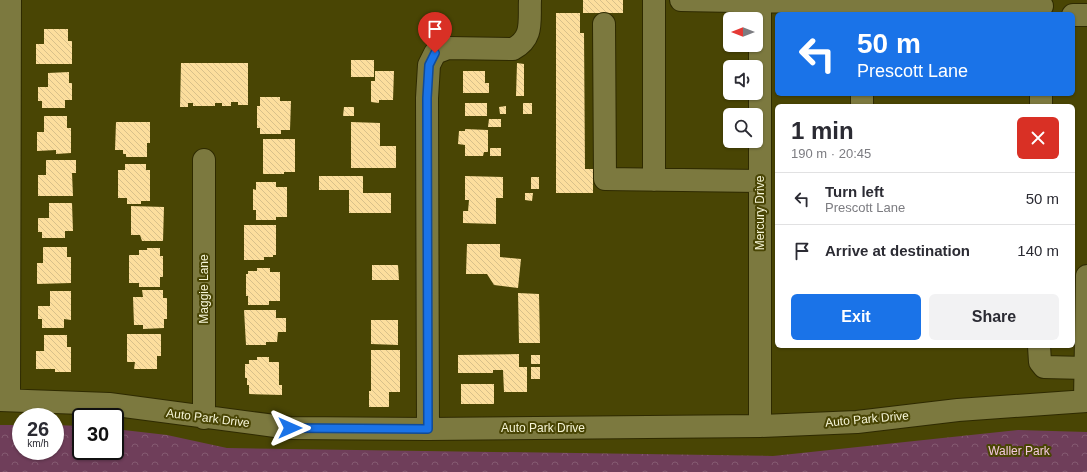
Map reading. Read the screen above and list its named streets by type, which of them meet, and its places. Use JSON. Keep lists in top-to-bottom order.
{
  "streets": {
    "street": ["Mercury Drive", "Maggie Lane", "Auto Park Drive"]
  },
  "crossings": [
    ["Mercury Drive", "Auto Park Drive"],
    ["Maggie Lane", "Auto Park Drive"]
  ],
  "parks": ["Waller Park"],
  "north": "left",
  "page": {
    "turn": ["50 m", "Prescott Lane"],
    "heading": ["1 min", "190 m · 20:45"],
    "list": [
      {
        "name": "Turn left",
        "note": "Prescott Lane",
        "value": "50 m"
      },
      {
        "name": "Arrive at destination",
        "value": "140 m"
      }
    ],
    "buttons": ["Exit", "Share"],
    "speed": "26 km/h",
    "limit": "30"
  }
}
